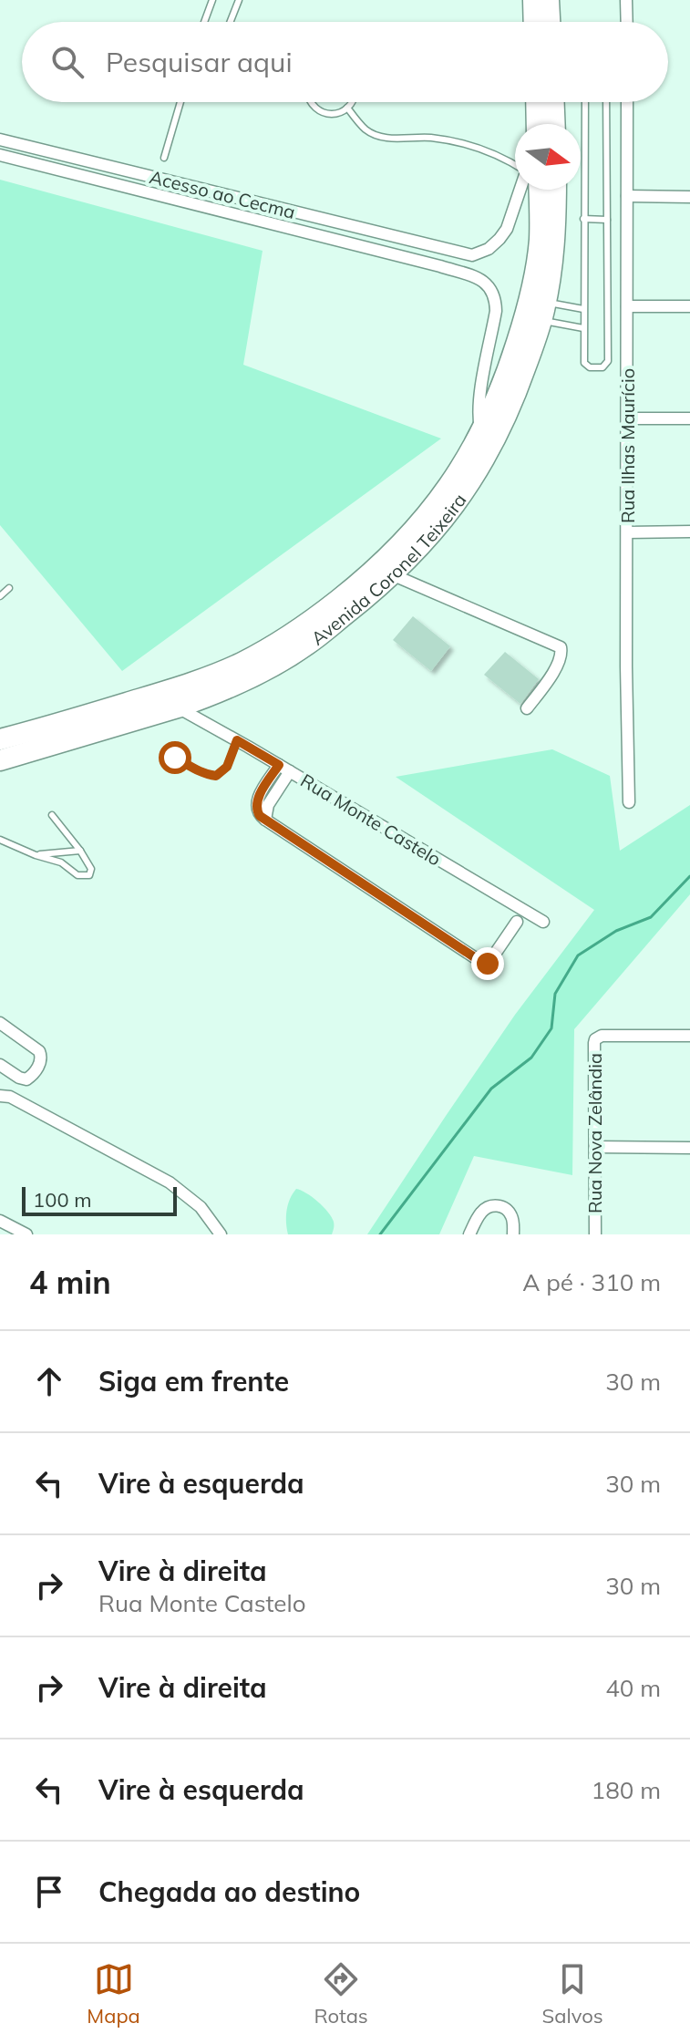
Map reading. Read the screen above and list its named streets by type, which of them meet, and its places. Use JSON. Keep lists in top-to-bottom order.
{
  "streets": {
    "highway": ["Avenida Coronel Teixeira"],
    "street": [
      "Acesso ao Cecma",
      "Rua Ilhas Maurício",
      "Rua Monte Castelo",
      "Rua Nova Zelândia"
    ]
  },
  "crossings": [
    ["Acesso ao Cecma", "Avenida Coronel Teixeira"],
    ["Avenida Coronel Teixeira", "Rua Monte Castelo"]
  ],
  "scale_bar": "100 m",
  "north": "right",
  "page": {
    "search": "Pesquisar aqui",
    "scale": "100 m",
    "heading": ["4 min", "A pé · 310 m"],
    "list": [
      ["Siga em frente", "30 m"],
      ["Vire à esquerda", "30 m"],
      ["Vire à direita", "Rua Monte Castelo", "30 m"],
      ["Vire à direita", "40 m"],
      ["Vire à esquerda", "180 m"],
      "Chegada ao destino"
    ],
    "nav": ["Mapa", "Rotas", "Salvos"]
  }
}
